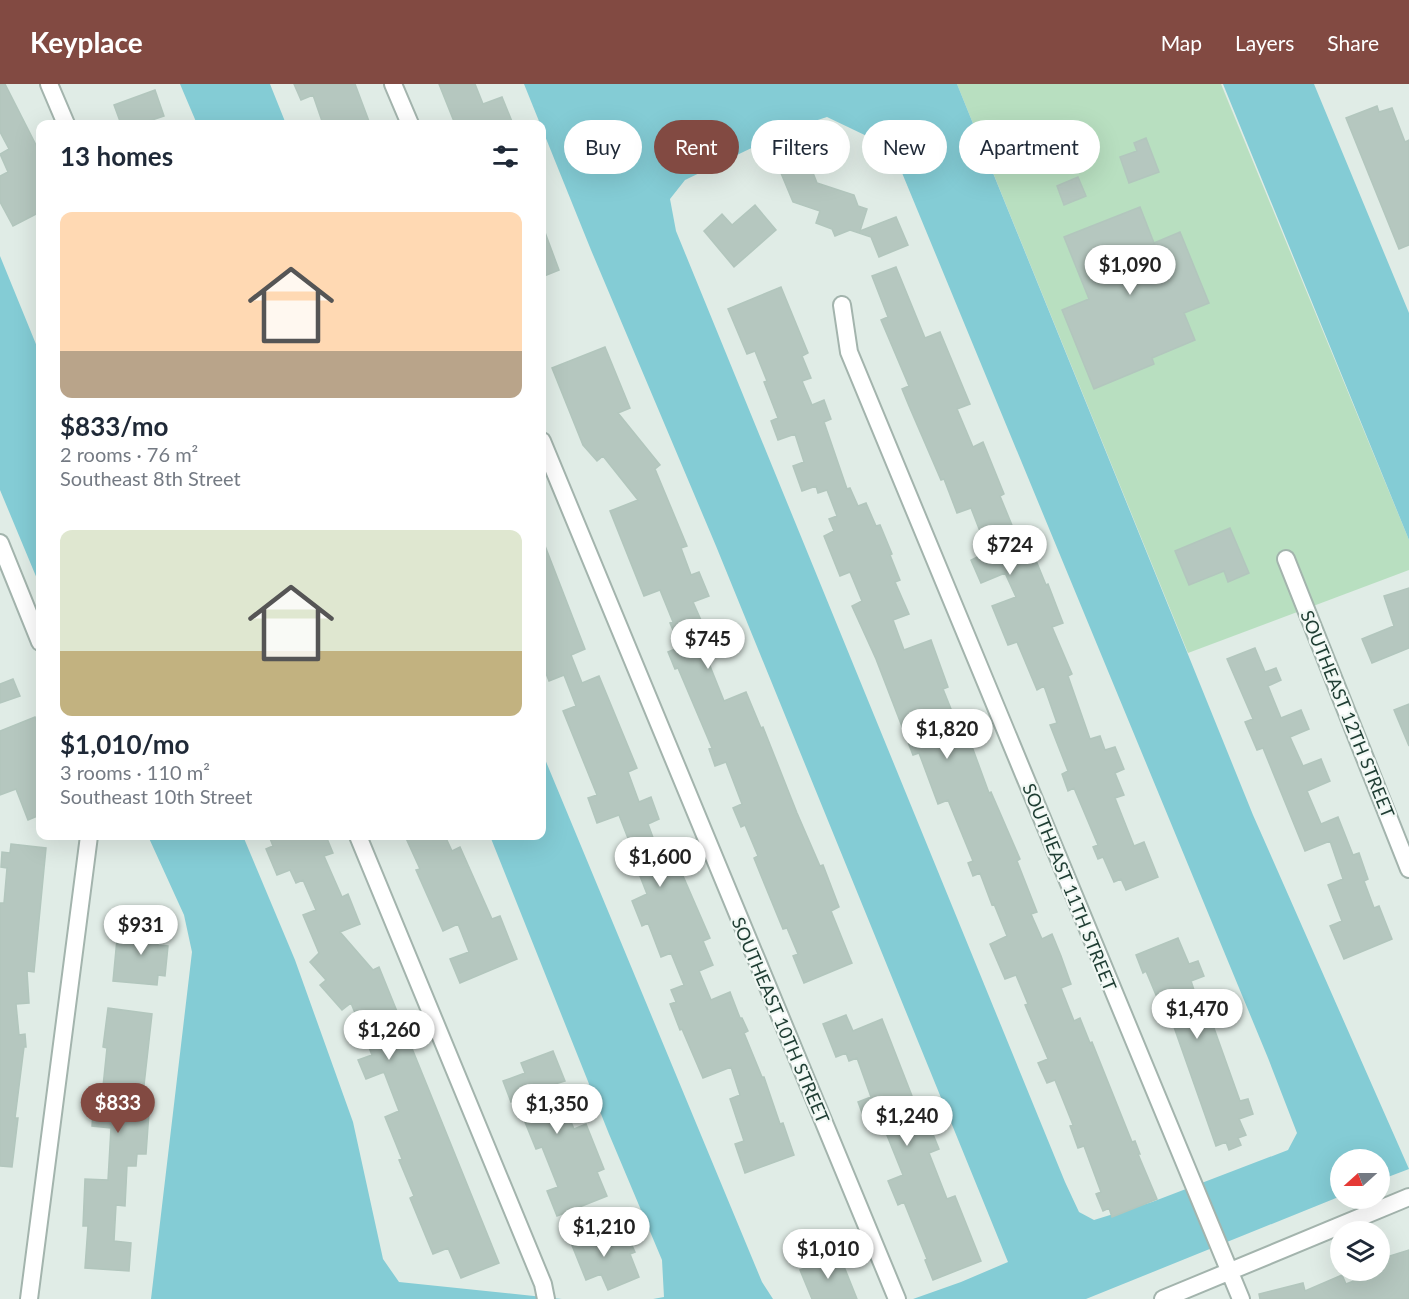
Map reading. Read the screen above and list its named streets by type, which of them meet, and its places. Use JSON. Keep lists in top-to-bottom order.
{
  "streets": {
    "street": ["SOUTHEAST 12TH STREET", "SOUTHEAST 11TH STREET", "SOUTHEAST 10TH STREET"]
  },
  "north": "left",
  "page": {
    "header": "Keyplace",
    "nav": ["Map", "Layers", "Share"],
    "chip": [
      "Buy",
      "Rent",
      "Filters",
      "New",
      "Apartment"
    ],
    "heading": "13 homes",
    "list": [
      {
        "name": "$833/mo",
        "note": "2 rooms · 76 m² · Southeast 8th Street"
      },
      {
        "name": "$1,010/mo",
        "note": "3 rooms · 110 m² · Southeast 10th Street"
      }
    ],
    "price": [
      "$1,090",
      "$724",
      "$745",
      "$1,820",
      "$1,600",
      "$931",
      "$1,470",
      "$1,260",
      "$833",
      "$1,350",
      "$1,240",
      "$1,210",
      "$1,010"
    ]
  }
}
